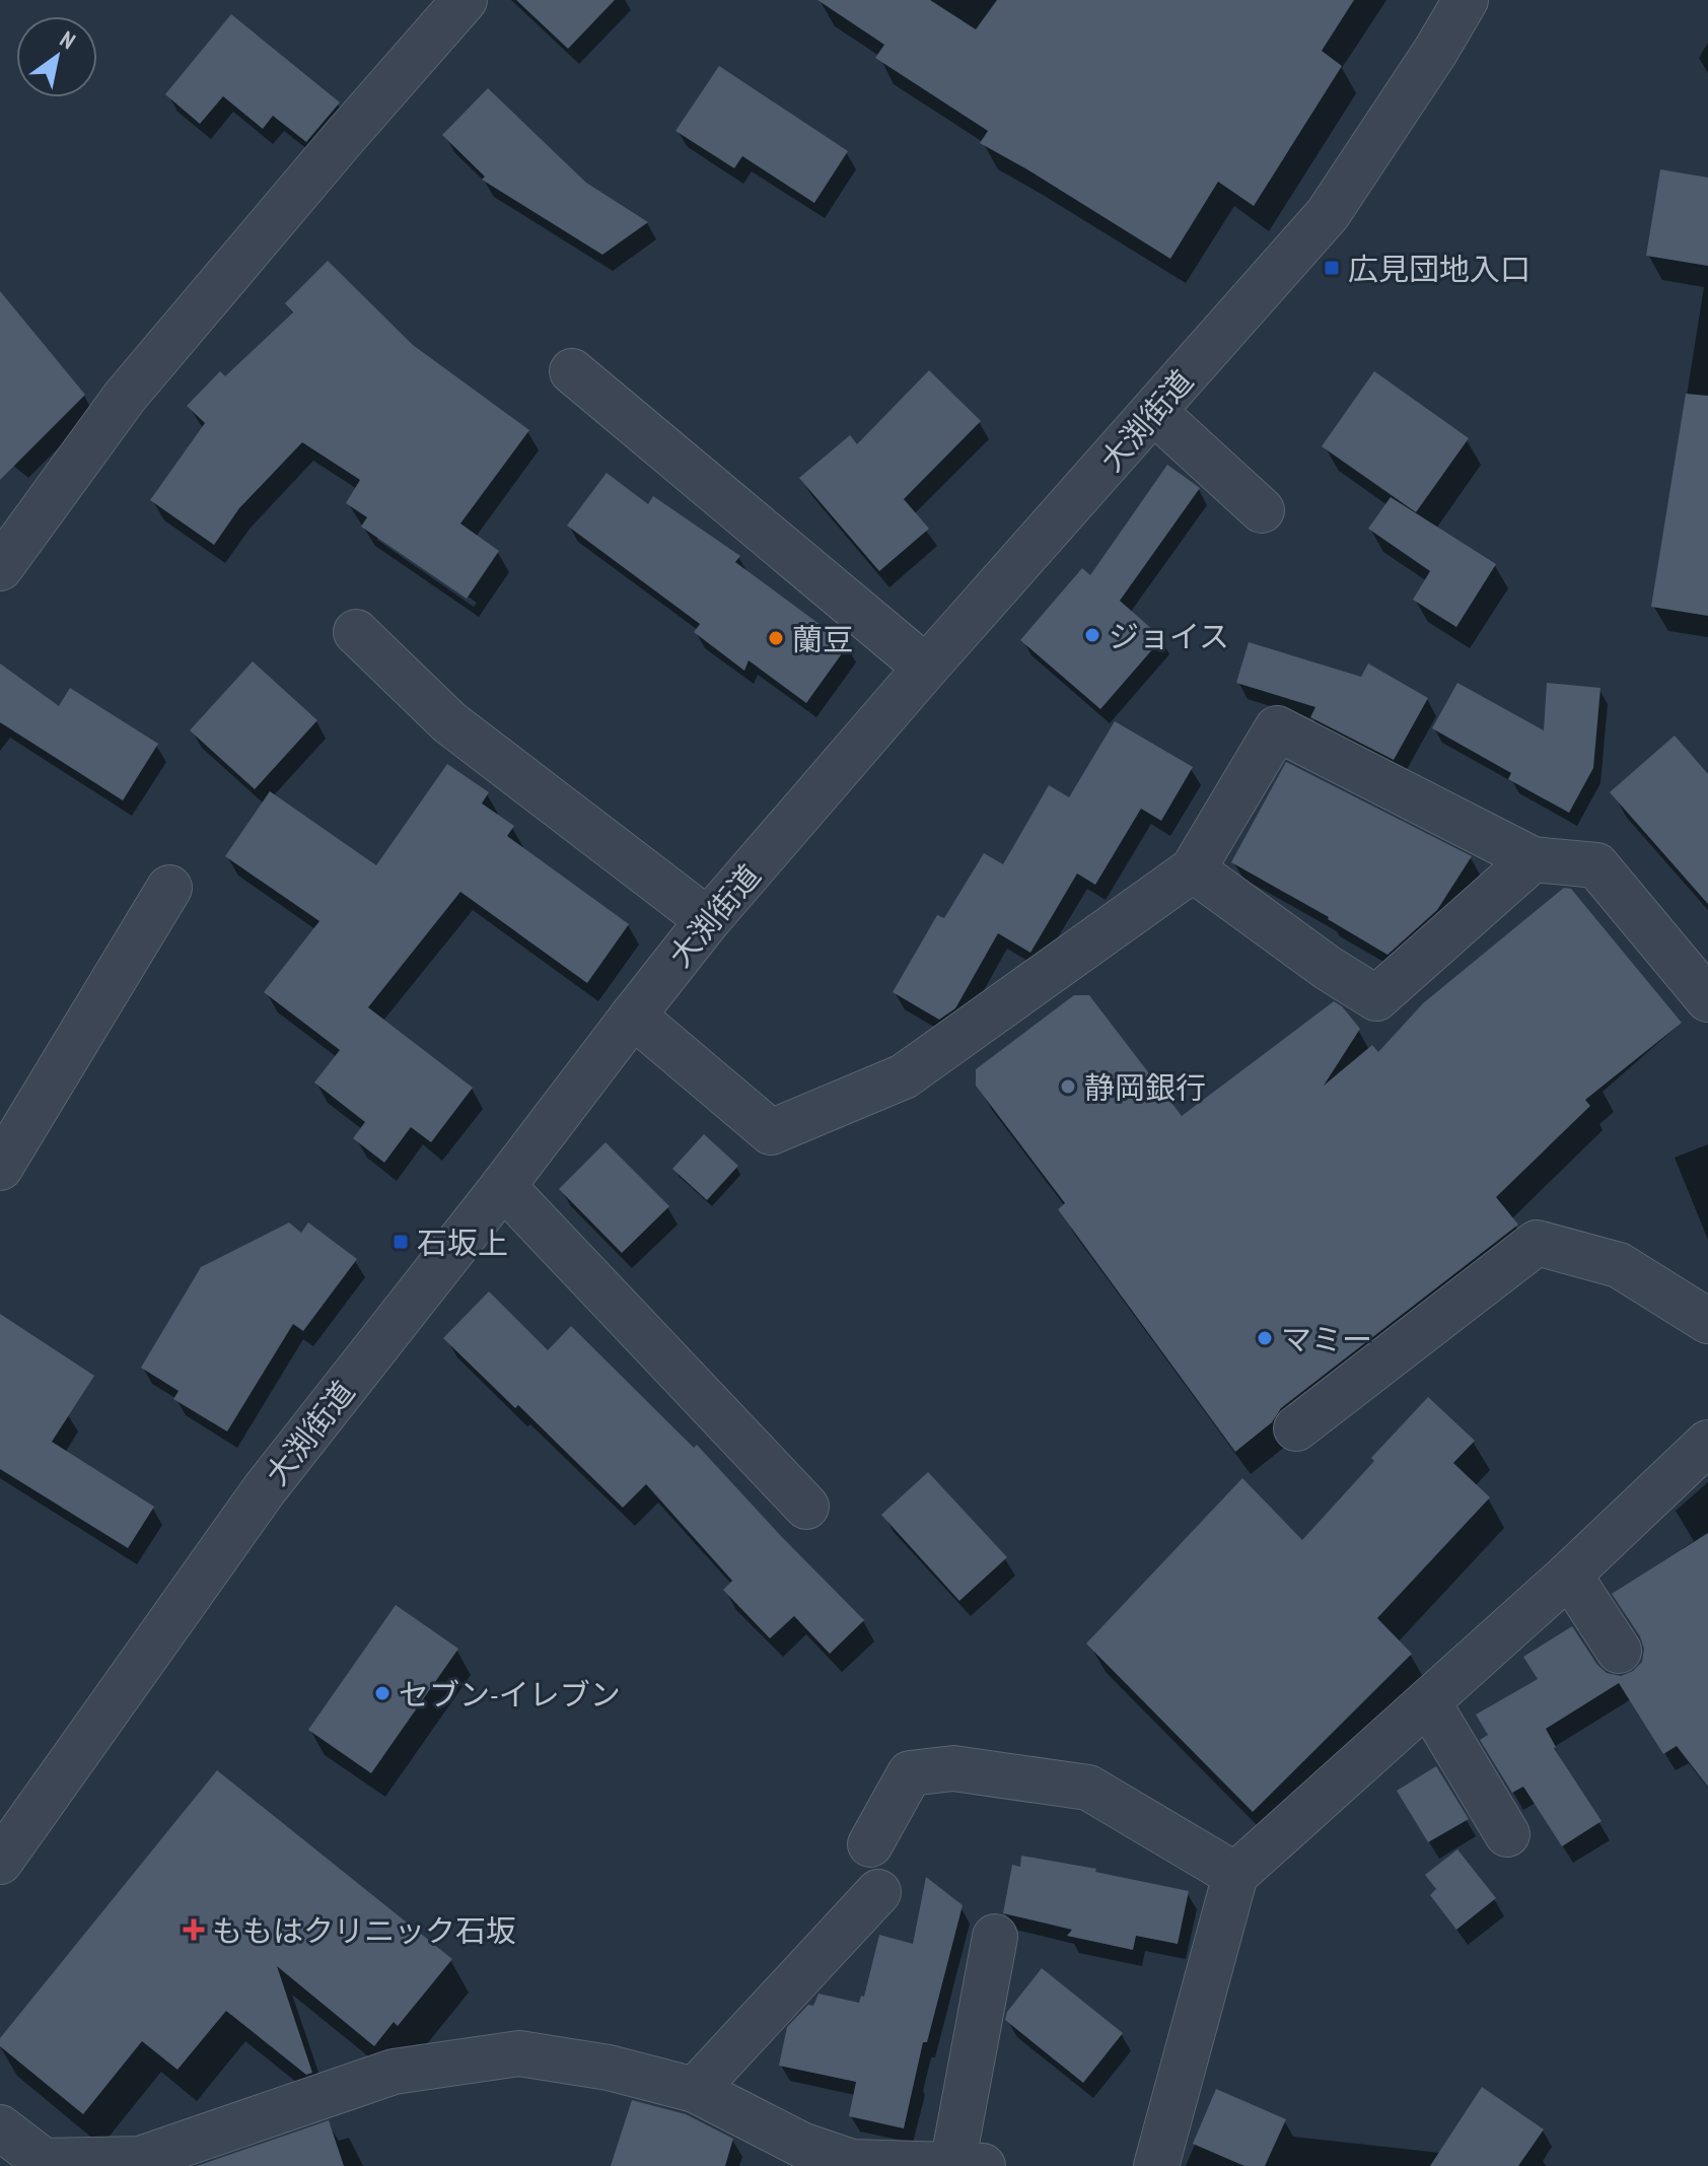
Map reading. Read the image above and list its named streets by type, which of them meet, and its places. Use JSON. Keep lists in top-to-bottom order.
{
  "streets": {
    "street": ["大渕街道"]
  },
  "places": {
    "transit": ["広見団地入口", "石坂上"],
    "other": [
      "ジョイス",
      "蘭豆",
      "静岡銀行",
      "マミー",
      "セブン-イレブン"
    ],
    "health": ["ももはクリニック石坂"]
  },
  "north": "top right"
}
